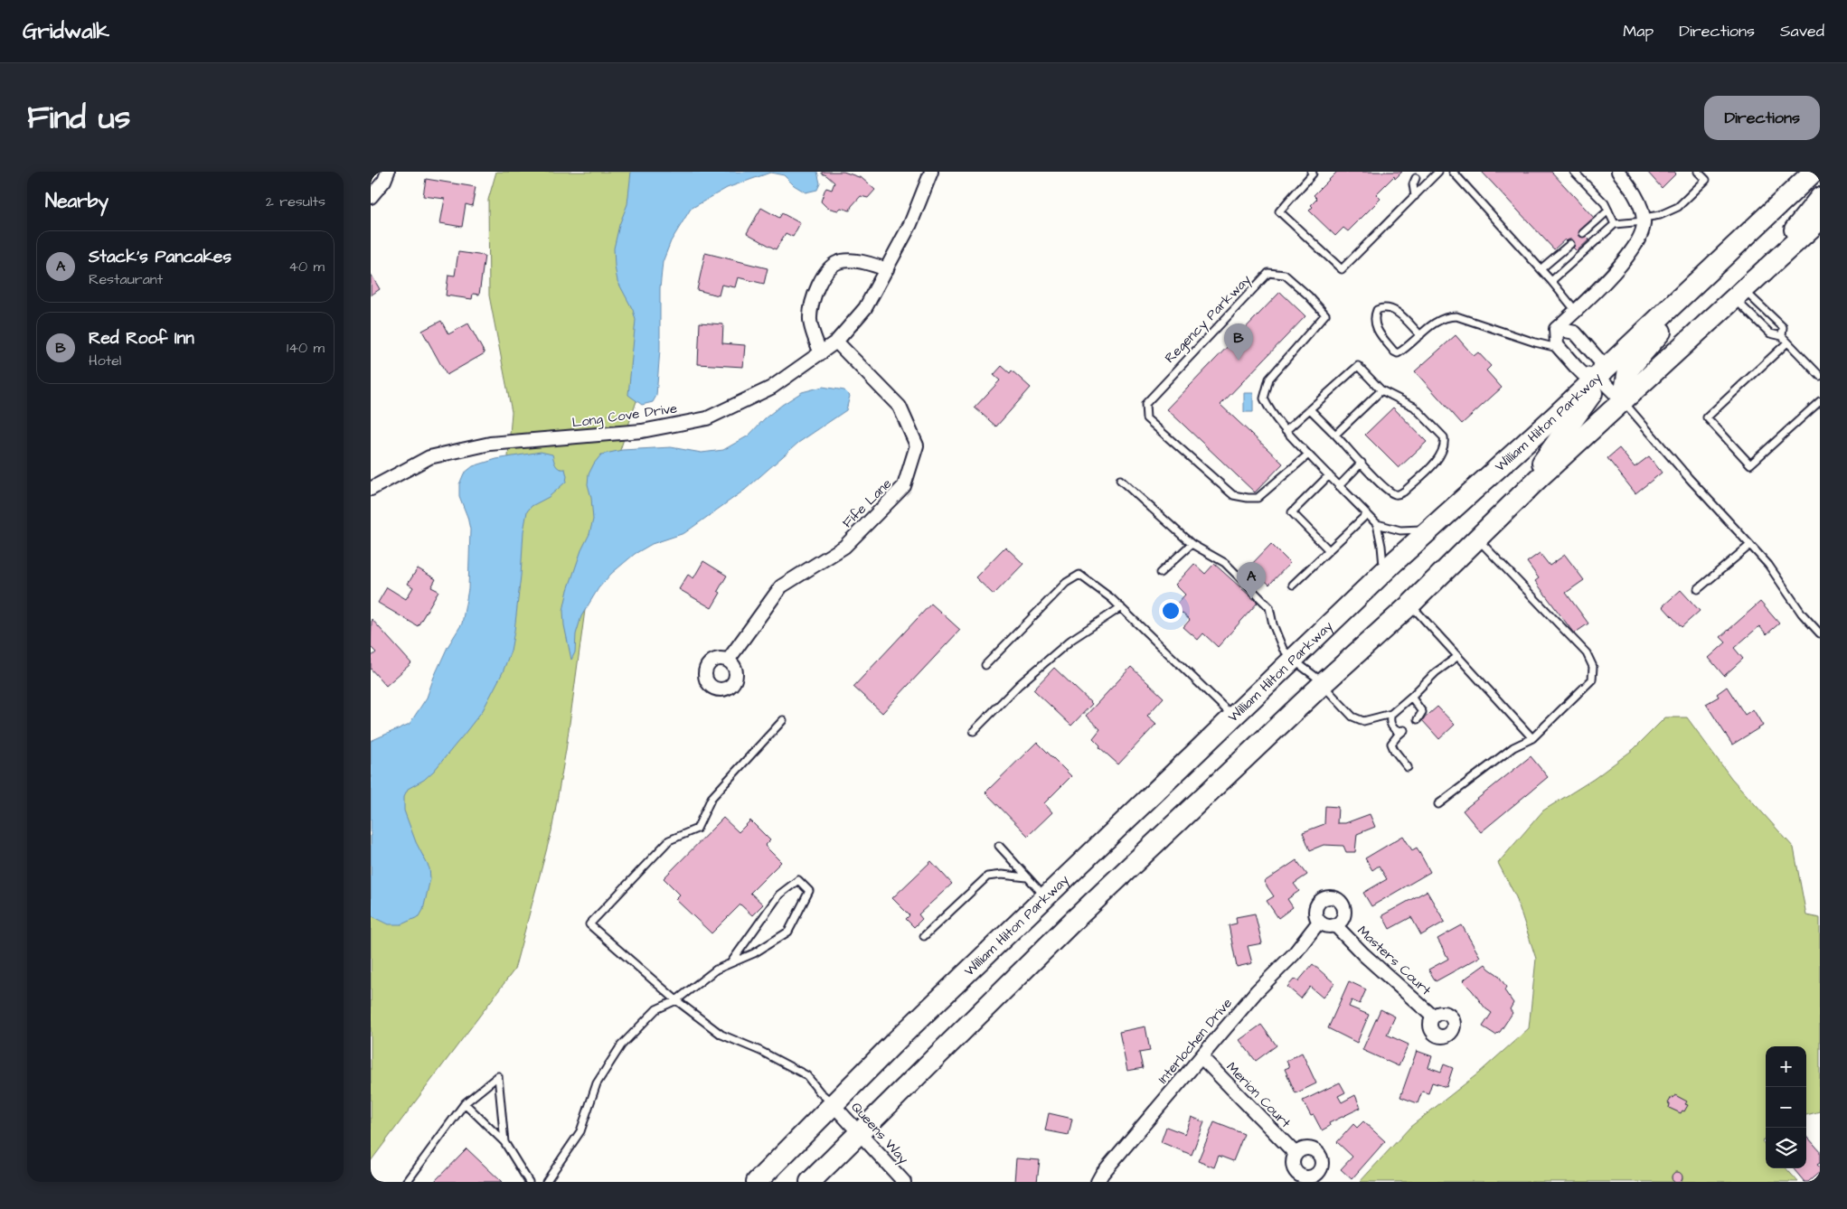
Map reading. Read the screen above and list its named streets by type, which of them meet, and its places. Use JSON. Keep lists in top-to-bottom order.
{
  "streets": {
    "highway": ["William Hilton Parkway"],
    "street": [
      "Long Cove Drive",
      "Fife Lane",
      "Masters Court",
      "Interlochen Drive",
      "Merion Court",
      "Queens Way"
    ],
    "lane": ["Regency Parkway"]
  },
  "crossings": [
    ["Long Cove Drive", "Fife Lane"],
    ["William Hilton Parkway", "Queens Way"],
    ["Masters Court", "Interlochen Drive"],
    ["Interlochen Drive", "Merion Court"]
  ],
  "page": {
    "header": "Gridwalk",
    "nav": ["Map", "Directions", "Saved"],
    "title": "Find us",
    "buttons": "Directions",
    "heading": ["Nearby", "2 results"],
    "list": [
      {
        "mark": "A",
        "name": "Stack’s Pancakes",
        "note": "Restaurant",
        "value": "40 m"
      },
      {
        "mark": "B",
        "name": "Red Roof Inn",
        "note": "Hotel",
        "value": "140 m"
      }
    ],
    "pins": ["B", "A"],
    "map_buttons": ["+", "−"]
  }
}
